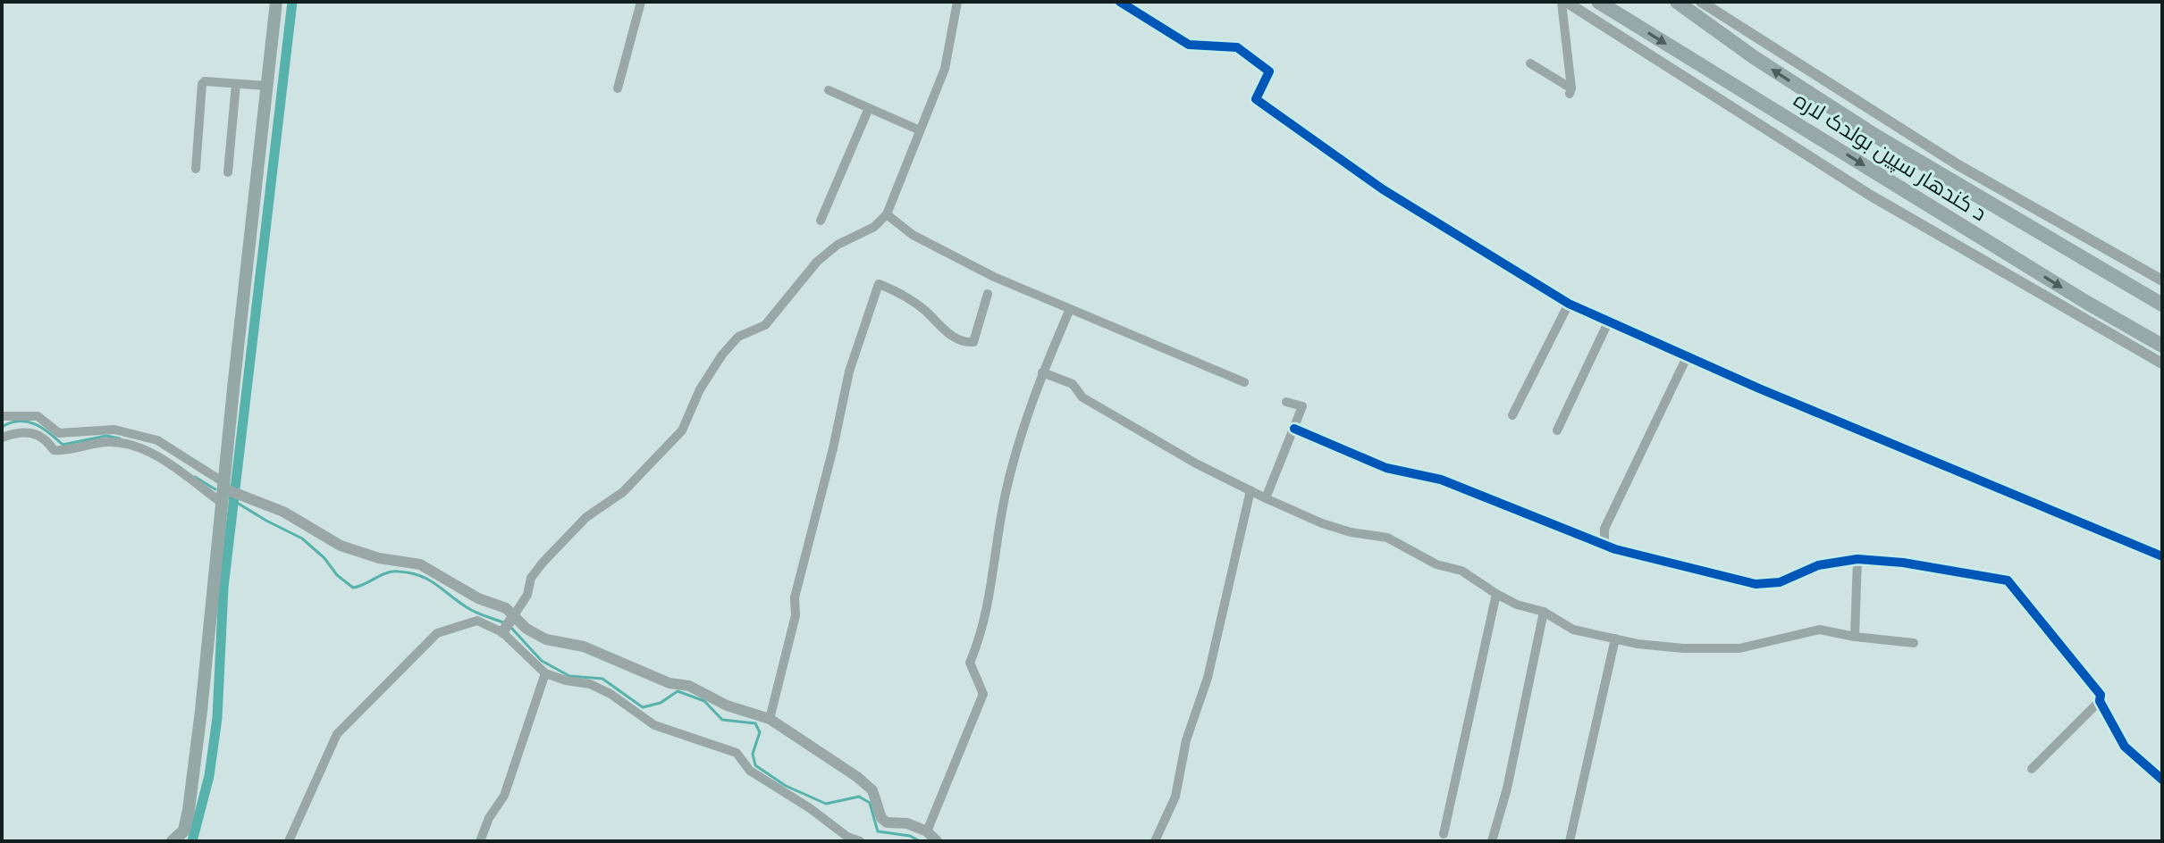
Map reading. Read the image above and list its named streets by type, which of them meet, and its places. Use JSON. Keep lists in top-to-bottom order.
{
  "streets": {
    "highway": ["د کندهار سپین بولدک لاره"]
  }
}
